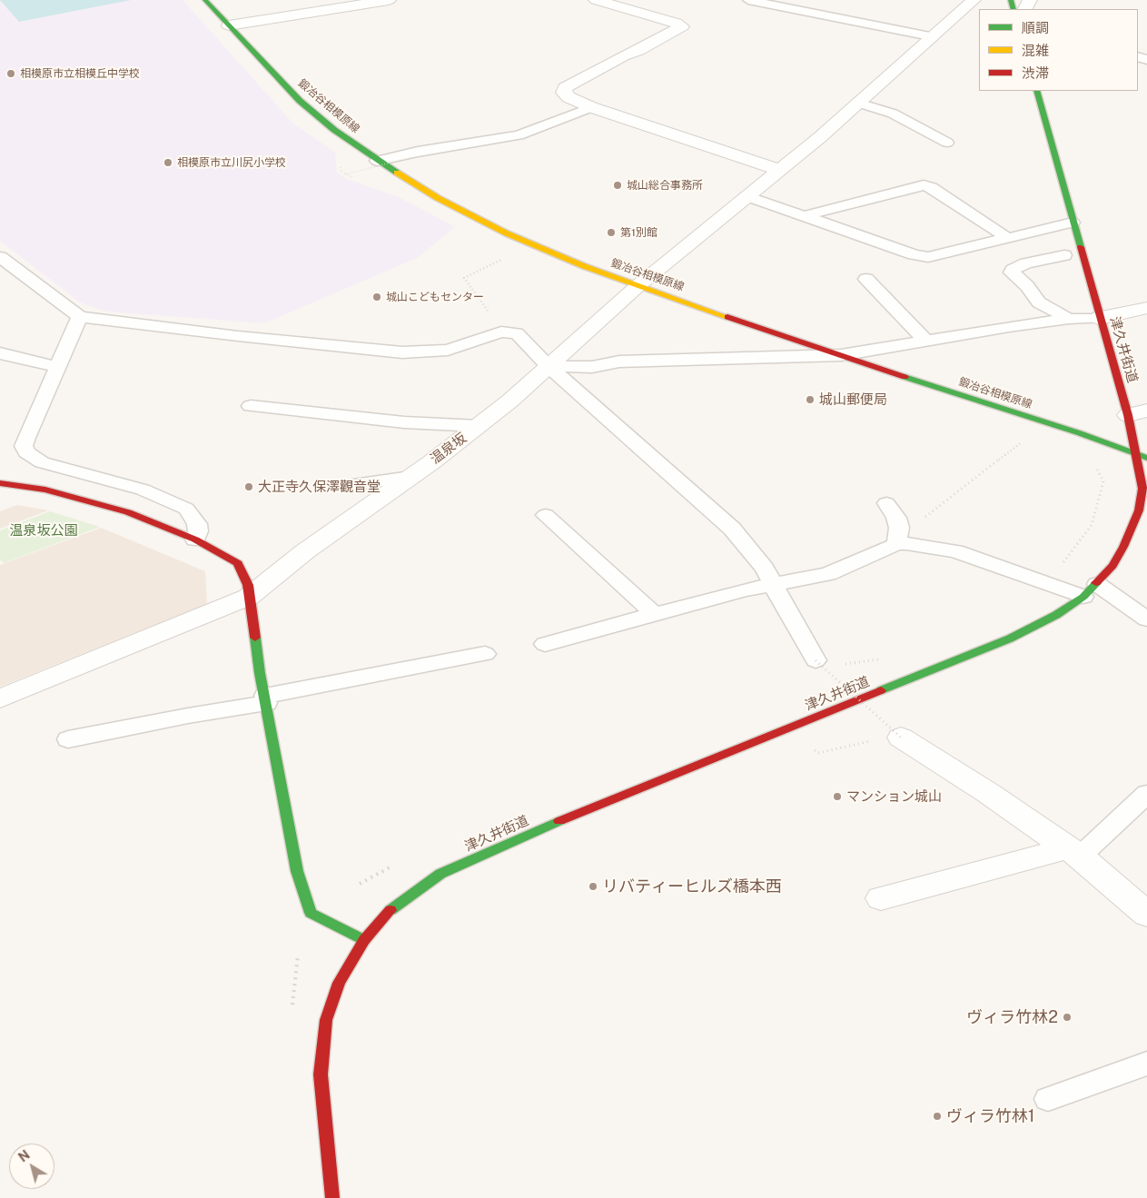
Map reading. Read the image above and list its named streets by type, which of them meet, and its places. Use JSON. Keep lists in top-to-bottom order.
{
  "streets": {
    "main road": ["鍛冶谷相模原線", "津久井街道"],
    "street": ["温泉坂"]
  },
  "crossings": [
    ["鍛冶谷相模原線", "津久井街道"],
    ["鍛冶谷相模原線", "温泉坂"]
  ],
  "parks": ["温泉坂公園"],
  "places": [
    "相模原市立相模丘中学校",
    "相模原市立川尻小学校",
    "城山総合事務所",
    "第1別館",
    "城山こどもセンター",
    "城山郵便局",
    "大正寺久保澤觀音堂",
    "マンション城山",
    "リバティーヒルズ橋本西",
    "ヴィラ竹林2",
    "ヴィラ竹林1"
  ],
  "legend": ["順調", "混雑", "渋滞"],
  "north": "top left"
}
